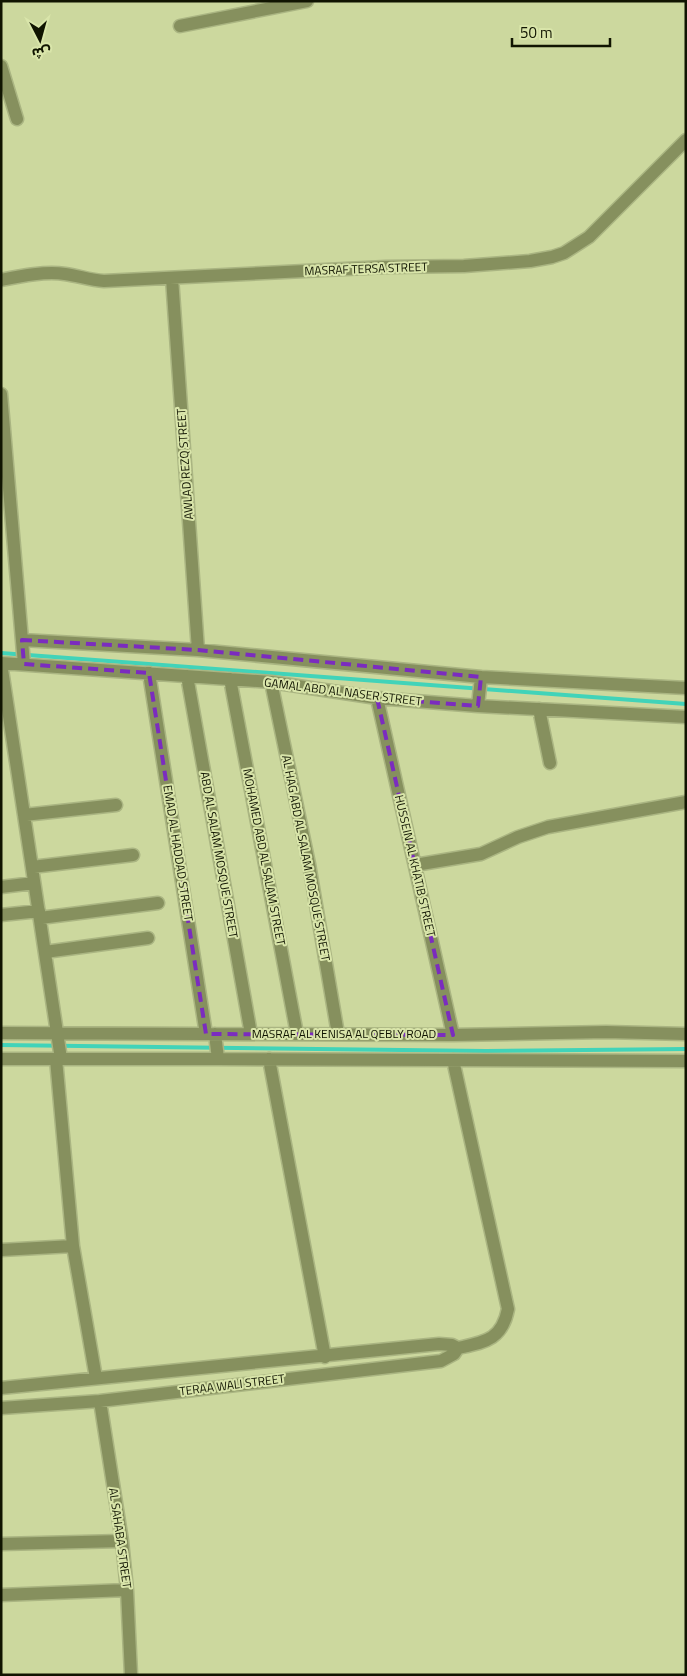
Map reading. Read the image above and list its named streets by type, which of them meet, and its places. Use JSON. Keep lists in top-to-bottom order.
{
  "streets": {
    "street": [
      "MASRAF TERSA STREET",
      "AWLAD REZQ STREET",
      "GAMAL ABD AL NASER STREET",
      "EMAD AL HADDAD STREET",
      "ABD AL SALAM MOSQUE STREET",
      "MOHAMED ABD AL SALAM STREET",
      "AL HAG ABD AL SALAM MOSQUE STREET",
      "HUSSEIN AL KHATIB STREET",
      "MASRAF AL KENISA AL QEBLY ROAD",
      "TERAA WALI STREET",
      "AL SAHABA STREET"
    ]
  },
  "crossings": [
    ["MASRAF TERSA STREET", "AWLAD REZQ STREET"],
    ["AWLAD REZQ STREET", "GAMAL ABD AL NASER STREET"],
    ["GAMAL ABD AL NASER STREET", "EMAD AL HADDAD STREET"],
    ["GAMAL ABD AL NASER STREET", "ABD AL SALAM MOSQUE STREET"],
    ["GAMAL ABD AL NASER STREET", "MOHAMED ABD AL SALAM STREET"],
    ["GAMAL ABD AL NASER STREET", "AL HAG ABD AL SALAM MOSQUE STREET"],
    ["GAMAL ABD AL NASER STREET", "HUSSEIN AL KHATIB STREET"],
    ["EMAD AL HADDAD STREET", "MASRAF AL KENISA AL QEBLY ROAD"],
    ["ABD AL SALAM MOSQUE STREET", "MASRAF AL KENISA AL QEBLY ROAD"],
    ["MOHAMED ABD AL SALAM STREET", "MASRAF AL KENISA AL QEBLY ROAD"],
    ["AL HAG ABD AL SALAM MOSQUE STREET", "MASRAF AL KENISA AL QEBLY ROAD"],
    ["HUSSEIN AL KHATIB STREET", "MASRAF AL KENISA AL QEBLY ROAD"],
    ["MASRAF AL KENISA AL QEBLY ROAD", "TERAA WALI STREET"],
    ["TERAA WALI STREET", "AL SAHABA STREET"]
  ],
  "scale_bar": "50 m",
  "north": "bottom"
}
